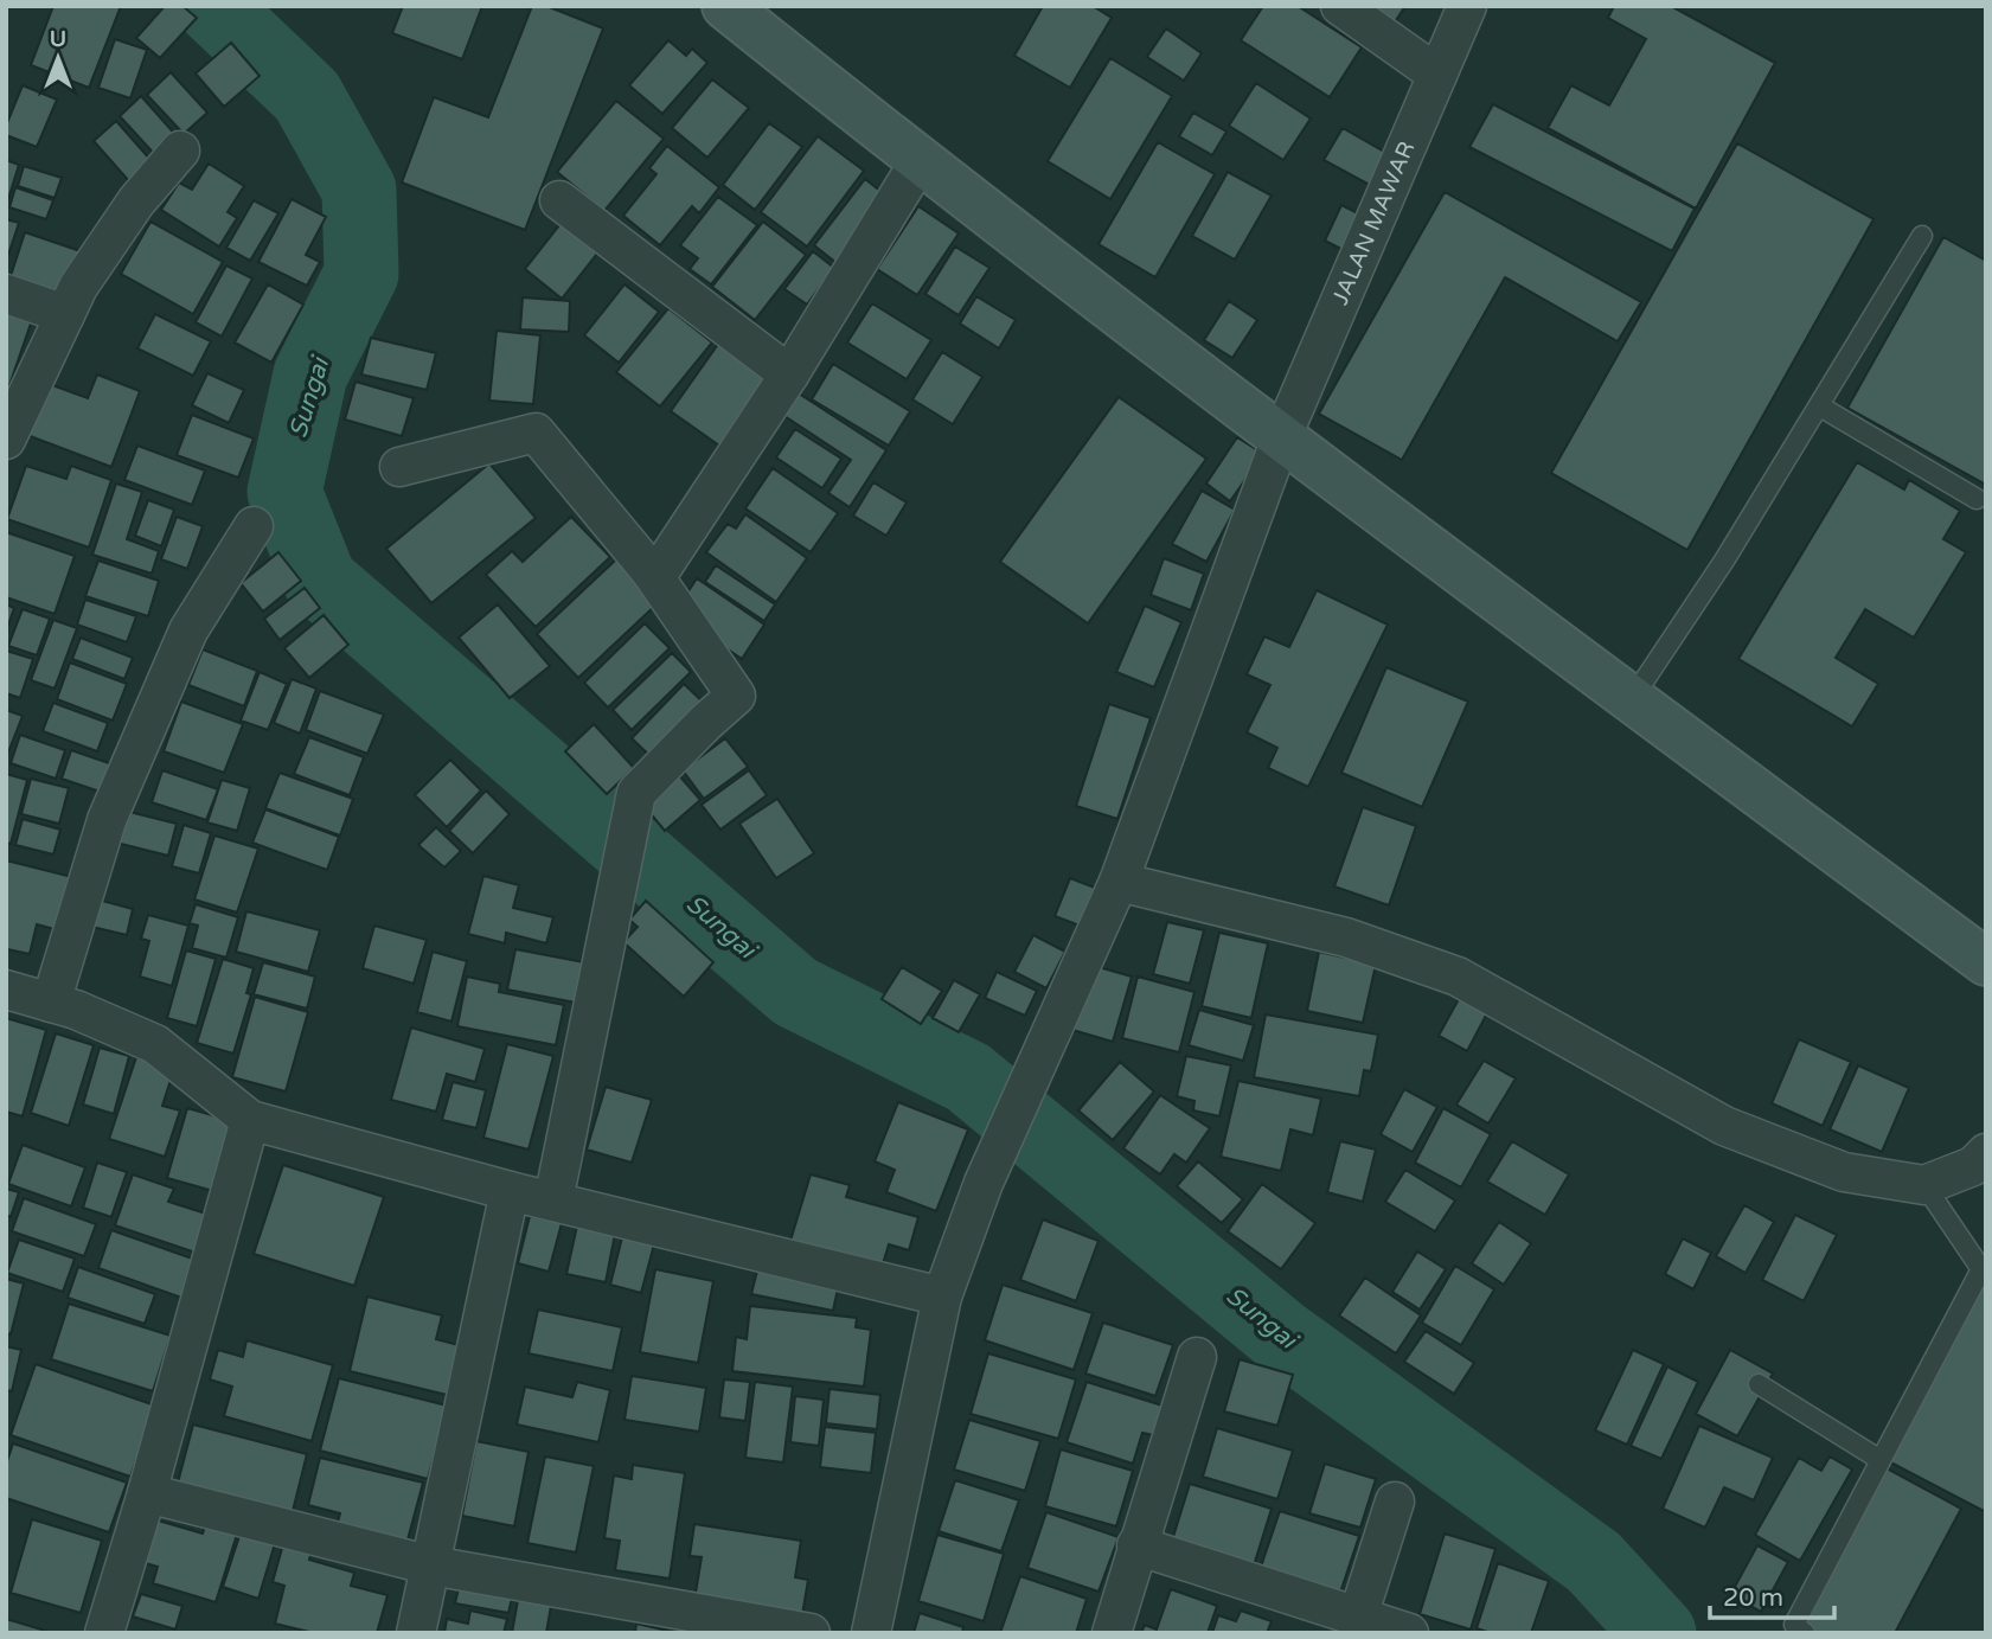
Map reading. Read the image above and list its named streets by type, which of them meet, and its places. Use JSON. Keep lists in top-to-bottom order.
{
  "streets": {
    "street": ["JALAN MAWAR"]
  },
  "water": ["Sungai"],
  "scale_bar": "20 m",
  "north": "top"
}
